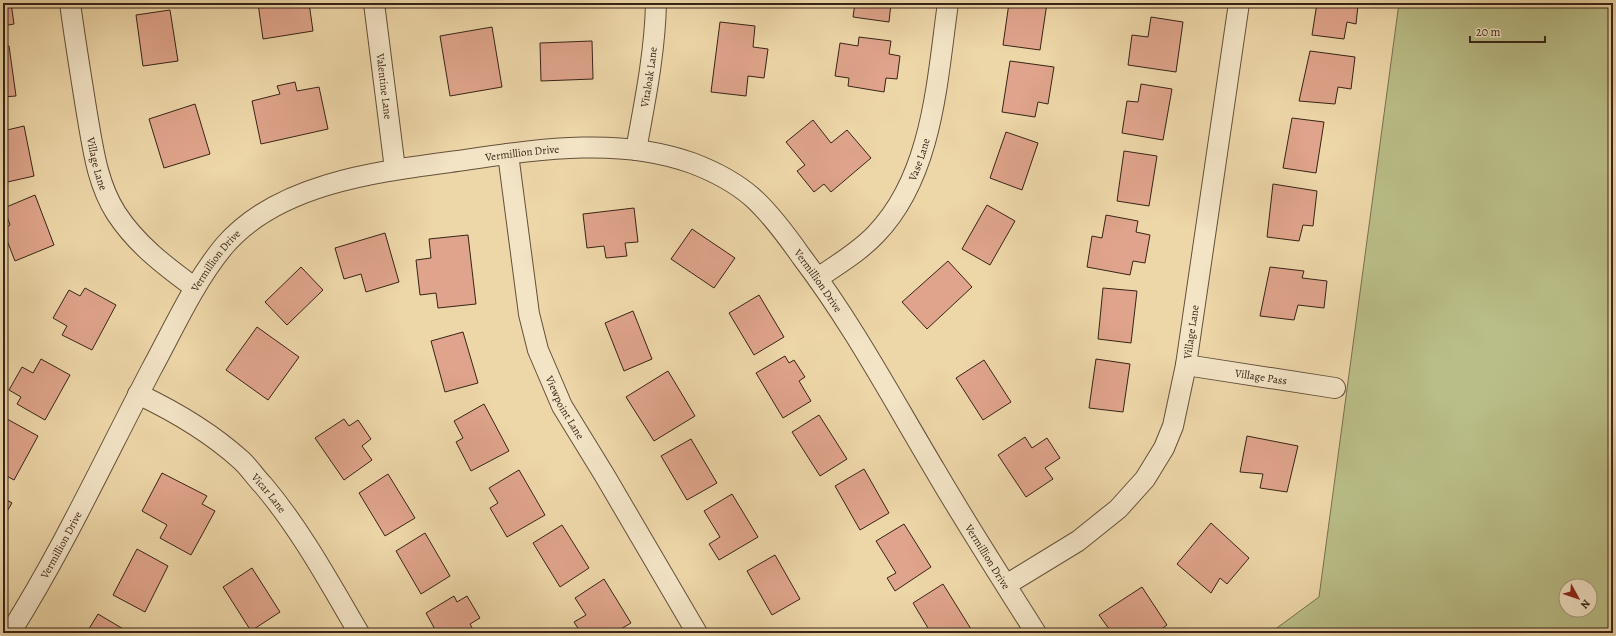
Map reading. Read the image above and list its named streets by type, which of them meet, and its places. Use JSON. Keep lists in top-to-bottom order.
{
  "streets": {
    "street": [
      "Vitaloak Lane",
      "Valentine Lane",
      "Vermillion Drive",
      "Vase Lane",
      "Village Lane",
      "Village Pass",
      "Viewpoint Lane",
      "Vicar Lane"
    ]
  },
  "crossings": [
    ["Vitaloak Lane", "Vermillion Drive"],
    ["Valentine Lane", "Vermillion Drive"],
    ["Vermillion Drive", "Vase Lane"],
    ["Vermillion Drive", "Village Lane"],
    ["Vermillion Drive", "Viewpoint Lane"],
    ["Vermillion Drive", "Vicar Lane"],
    ["Village Lane", "Village Pass"]
  ],
  "scale_bar": "20 m",
  "north": "bottom right"
}
